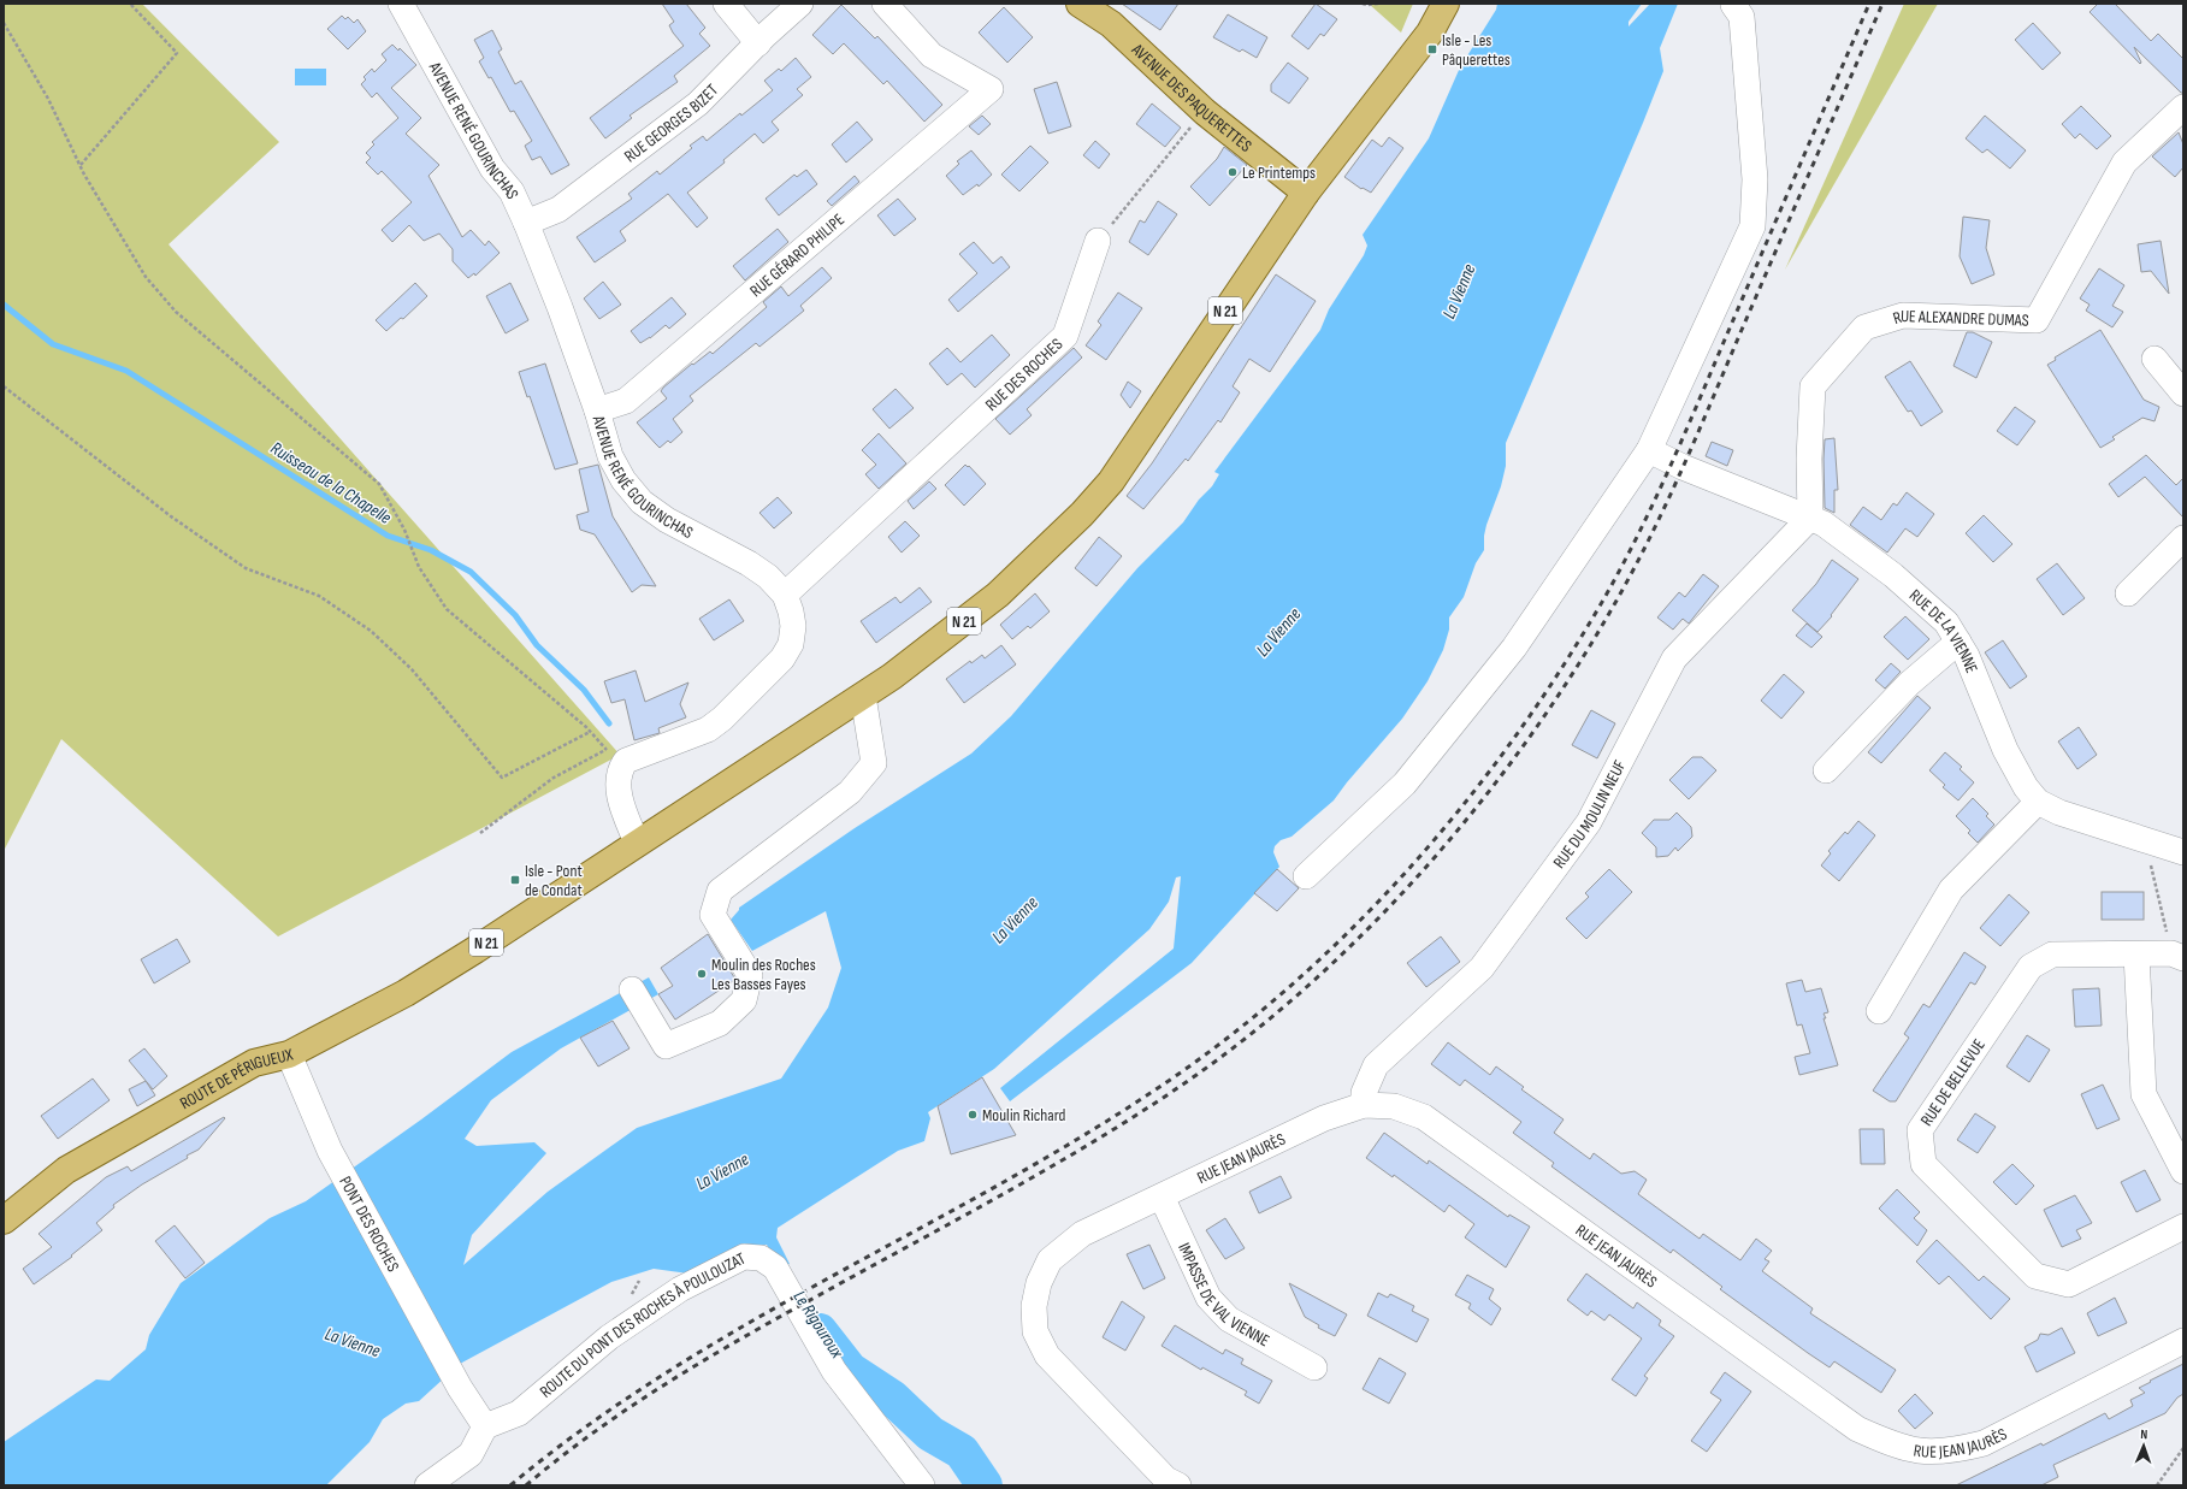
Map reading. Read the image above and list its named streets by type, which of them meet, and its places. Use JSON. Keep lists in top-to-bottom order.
{
  "streets": {
    "main road": ["AVENUE DES PAQUERETTES", "N 21", "ROUTE DE PÉRIGUEUX"],
    "street": [
      "RUE GEORGES BIZET",
      "AVENUE RENÉ GOURINCHAS",
      "RUE GÉRARD PHILIPE",
      "RUE ALEXANDRE DUMAS",
      "RUE DES ROCHES",
      "RUE DE LA VIENNE",
      "RUE DU MOULIN NEUF",
      "RUE DE BELLEVUE",
      "RUE JEAN JAURÈS",
      "PONT DES ROCHES",
      "IMPASSE DE VAL VIENNE",
      "ROUTE DU PONT DES ROCHES À POULOUZAT"
    ]
  },
  "crossings": [
    ["AVENUE DES PAQUERETTES", "N 21"],
    ["RUE GEORGES BIZET", "AVENUE RENÉ GOURINCHAS"],
    ["AVENUE RENÉ GOURINCHAS", "RUE GÉRARD PHILIPE"],
    ["AVENUE RENÉ GOURINCHAS", "RUE DES ROCHES"],
    ["N 21", "ROUTE DE PÉRIGUEUX"],
    ["N 21", "PONT DES ROCHES"],
    ["RUE ALEXANDRE DUMAS", "RUE DE LA VIENNE"],
    ["RUE ALEXANDRE DUMAS", "RUE DU MOULIN NEUF"],
    ["RUE DE LA VIENNE", "RUE DU MOULIN NEUF"],
    ["RUE DU MOULIN NEUF", "RUE JEAN JAURÈS"],
    ["ROUTE DE PÉRIGUEUX", "PONT DES ROCHES"],
    ["RUE JEAN JAURÈS", "IMPASSE DE VAL VIENNE"],
    ["PONT DES ROCHES", "ROUTE DU PONT DES ROCHES À POULOUZAT"]
  ],
  "water": ["La Vienne", "Ruisseau de la Chapelle", "Le Rigouroux"],
  "places": {
    "transit": ["Isle - Les Pâquerettes", "Isle - Pont de Condat"],
    "other": ["Le Printemps", "Moulin des Roches Les Basses Fayes", "Moulin Richard"]
  },
  "north": "top"
}
